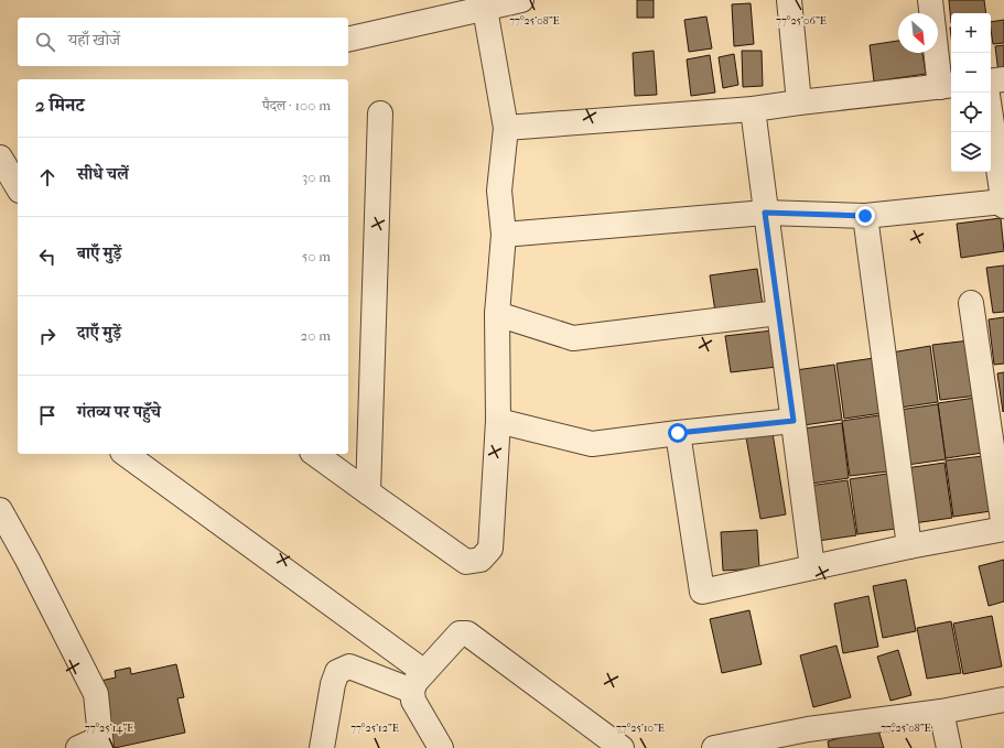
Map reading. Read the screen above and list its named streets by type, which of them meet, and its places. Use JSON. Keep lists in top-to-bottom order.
{
  "north": "bottom right",
  "page": {
    "map_buttons": ["+", "−"],
    "search": "यहाँ खोजें",
    "heading": ["2 मिनट", "पैदल · 100 m"],
    "list": [
      ["सीधे चलें", "30 m"],
      ["बाएँ मुड़ें", "50 m"],
      ["दाएँ मुड़ें", "20 m"],
      "गंतव्य पर पहुँचे"
    ]
  },
  "coordinates": [
    "77°25'08\"E",
    "77°25'06\"E",
    "77°25'14\"E",
    "77°25'12\"E",
    "77°25'10\"E"
  ]
}
